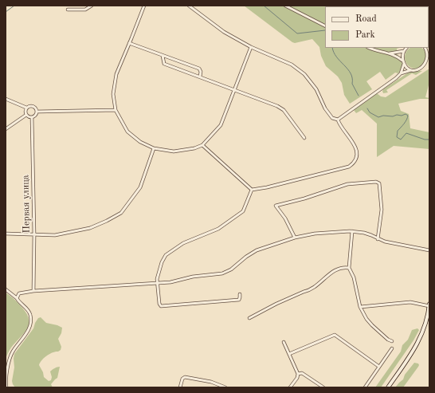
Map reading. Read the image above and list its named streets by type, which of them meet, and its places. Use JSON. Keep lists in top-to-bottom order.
{
  "streets": {
    "street": ["Первая улица"]
  },
  "legend": ["Road", "Park"]
}
